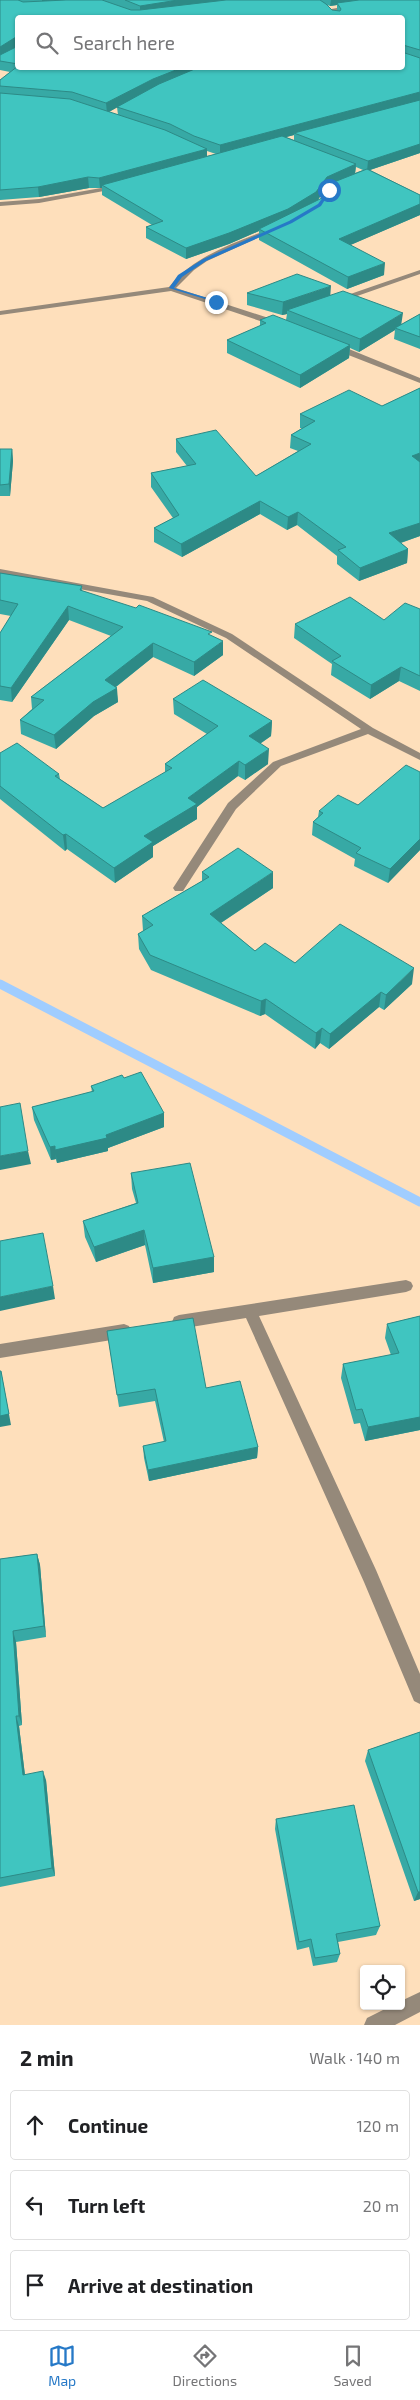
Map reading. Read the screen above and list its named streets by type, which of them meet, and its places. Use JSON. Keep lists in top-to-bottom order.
{
  "page": {
    "search": "Search here",
    "heading": ["2 min", "Walk · 140 m"],
    "list": [
      ["Continue", "120 m"],
      ["Turn left", "20 m"],
      "Arrive at destination"
    ],
    "nav": ["Map", "Directions", "Saved"]
  }
}
